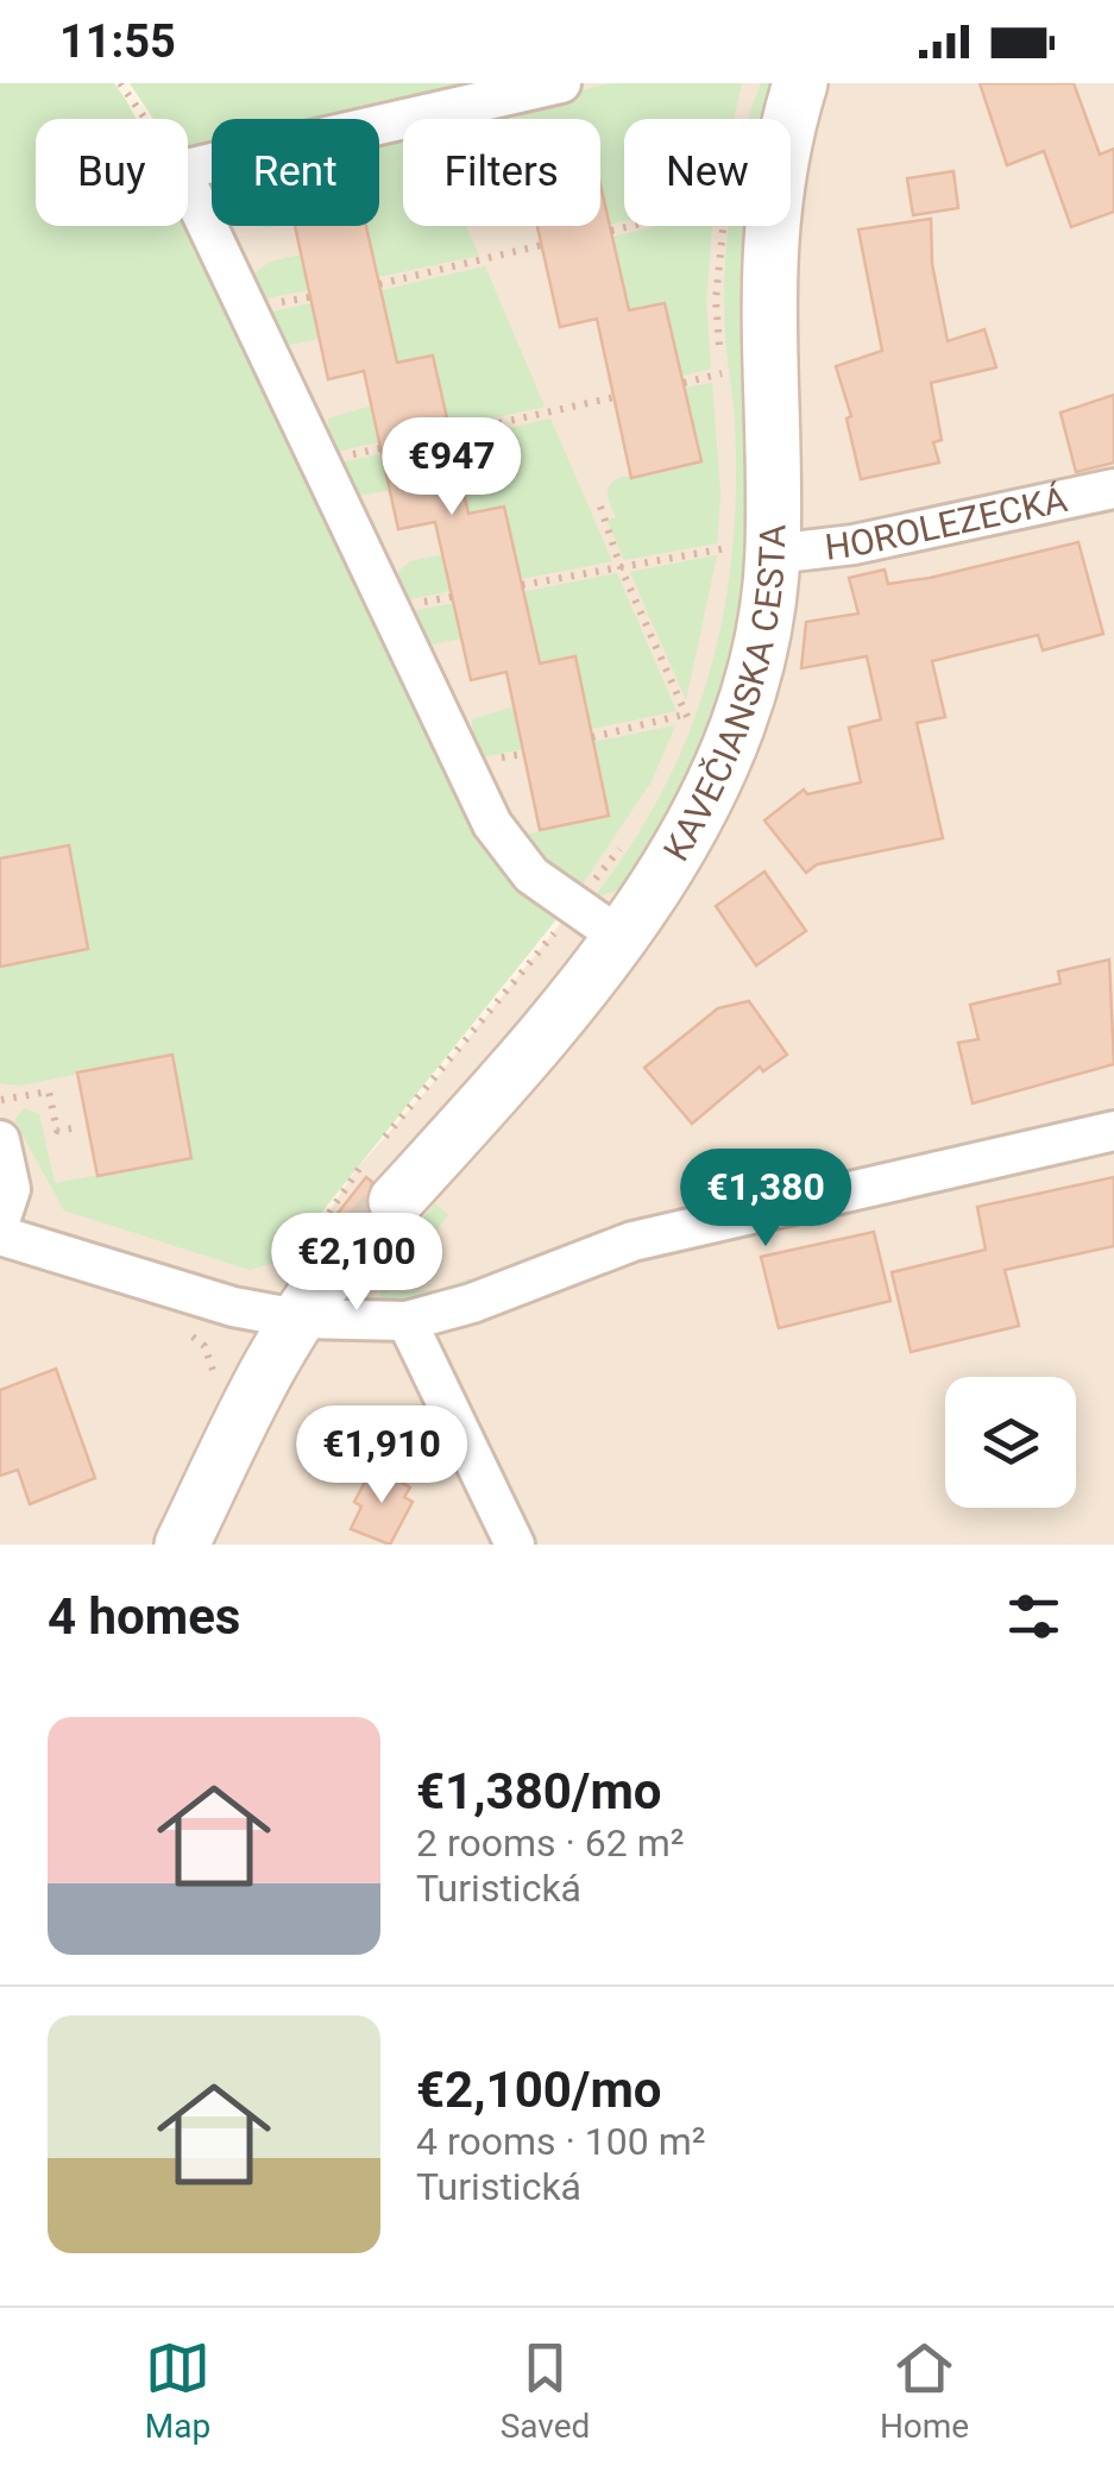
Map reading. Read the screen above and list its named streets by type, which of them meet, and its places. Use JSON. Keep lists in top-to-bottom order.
{
  "streets": {
    "street": ["HOROLEZECKÁ", "KAVEČIANSKA CESTA"]
  },
  "crossings": [
    ["HOROLEZECKÁ", "KAVEČIANSKA CESTA"]
  ],
  "page": {
    "status": "11:55",
    "chip": [
      "Buy",
      "Rent",
      "Filters",
      "New"
    ],
    "price": [
      "€947",
      "€1,380",
      "€2,100",
      "€1,910"
    ],
    "heading": "4 homes",
    "list": [
      {
        "name": "€1,380/mo",
        "note": "2 rooms · 62 m² · Turistická"
      },
      {
        "name": "€2,100/mo",
        "note": "4 rooms · 100 m² · Turistická"
      }
    ],
    "tabs": ["Map", "Saved", "Home"]
  }
}
